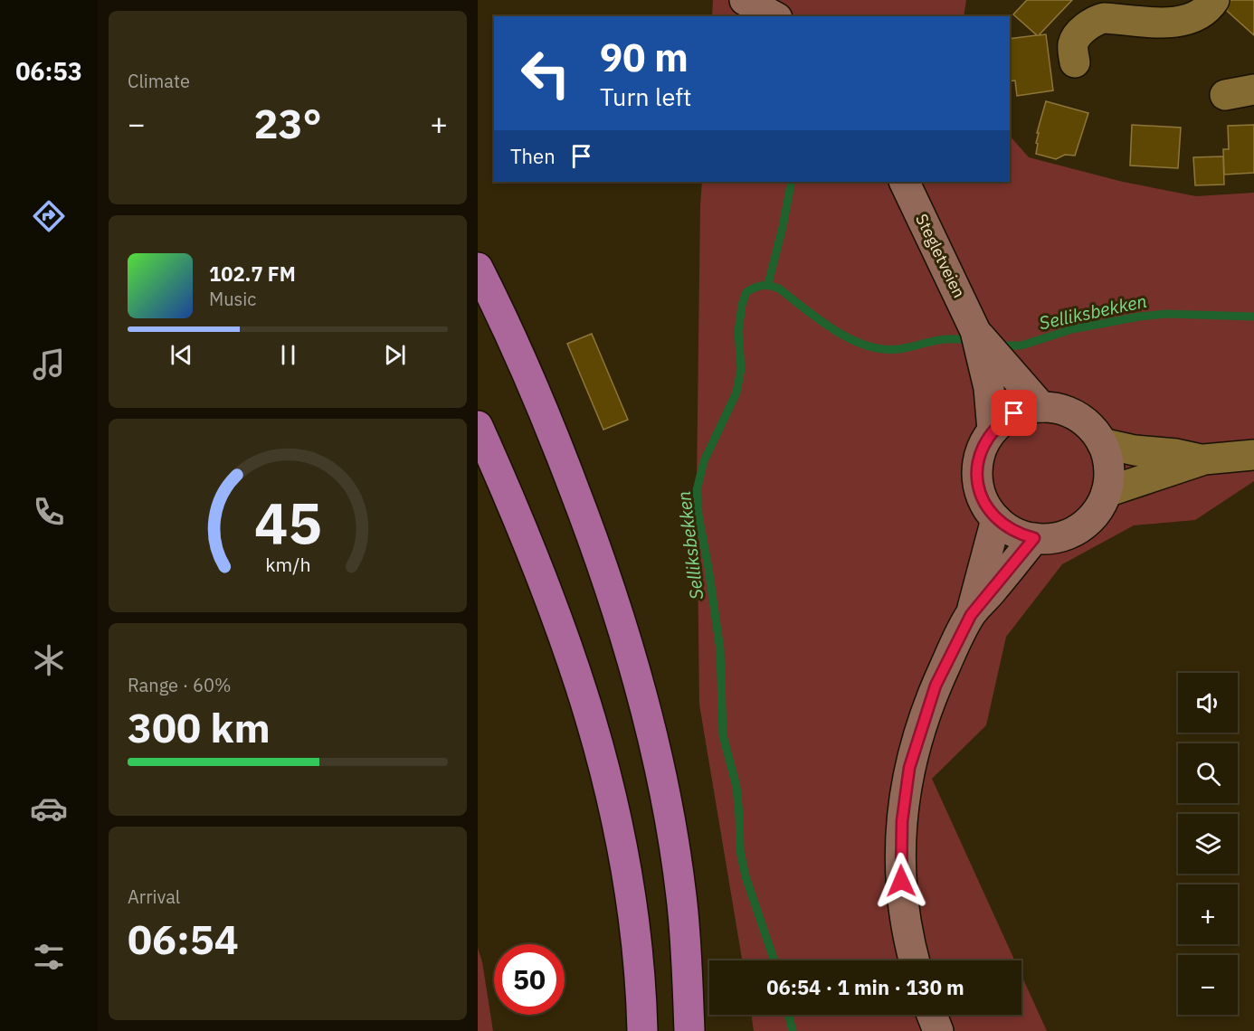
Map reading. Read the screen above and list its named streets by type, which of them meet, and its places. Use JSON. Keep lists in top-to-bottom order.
{
  "streets": {
    "main road": ["Stegletveien"]
  },
  "water": ["Selliksbekken"],
  "page": {
    "tabs": "06:53",
    "tile": [
      "Climate",
      ["Range · 60%", "300 km"],
      ["Arrival", "06:54"]
    ],
    "turn": ["90 m", "Turn left"],
    "heat": ["−", "23°", "+"],
    "then": "Then",
    "song": ["102.7 FM", "Music"],
    "map_buttons": ["+", "−"],
    "limit": "50",
    "trip": "06:54 · 1 min · 130 m",
    "gauge": ["45", "km/h"]
  }
}
